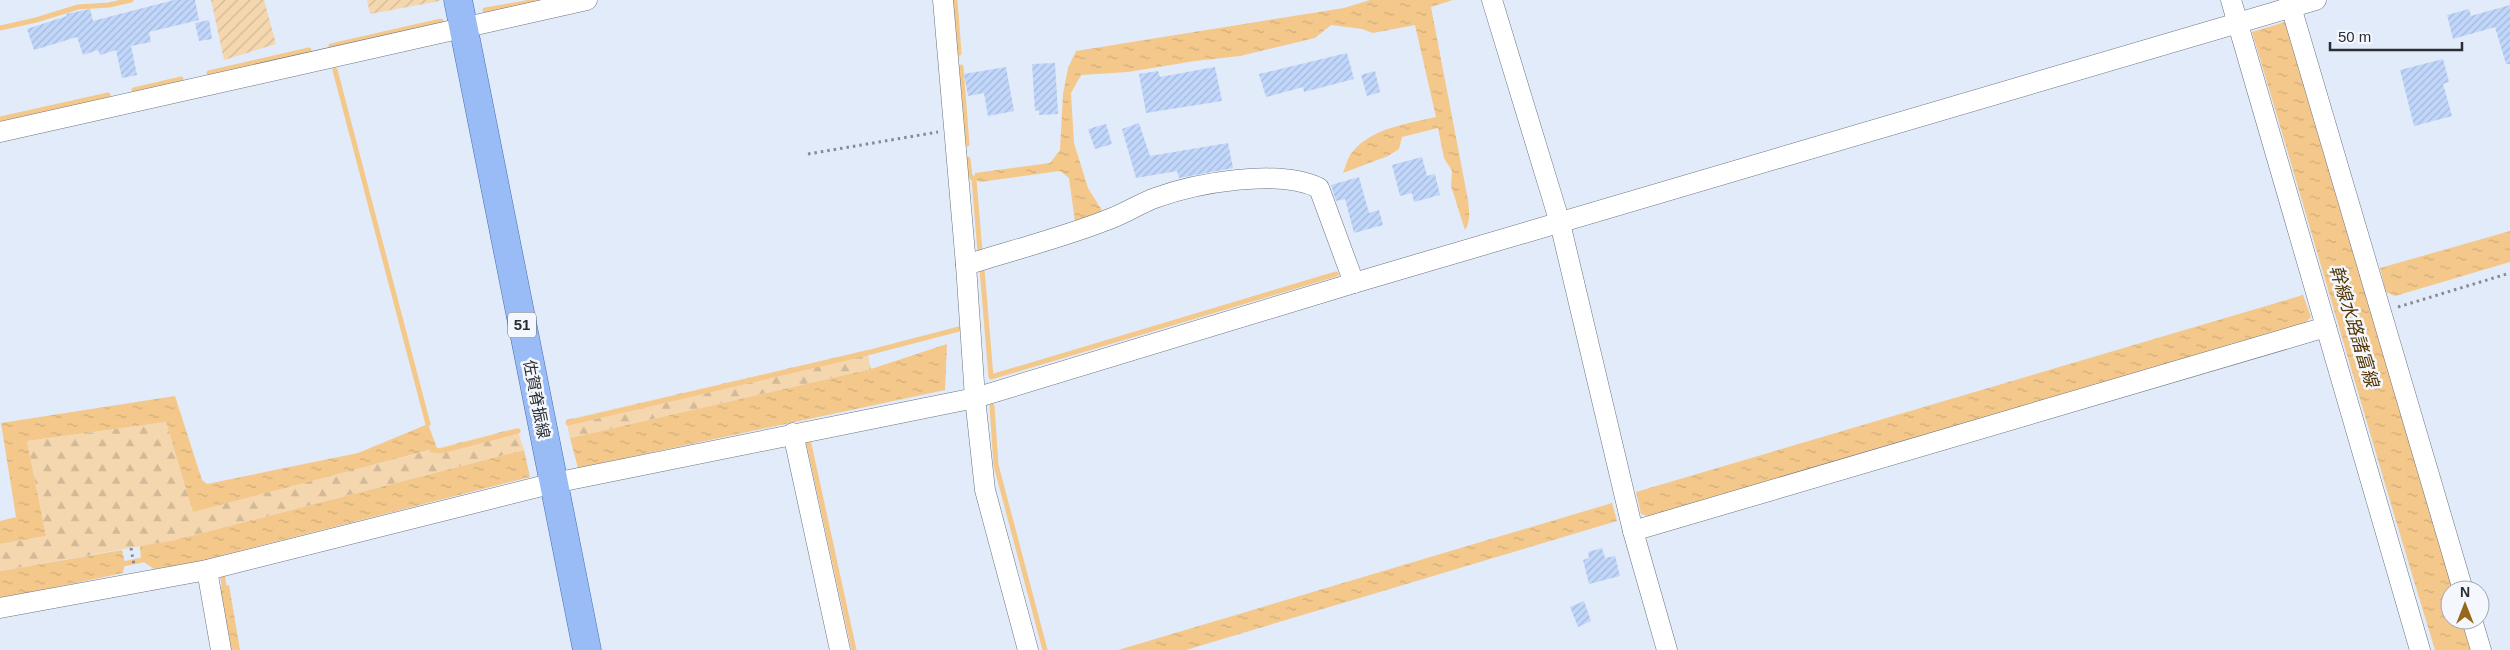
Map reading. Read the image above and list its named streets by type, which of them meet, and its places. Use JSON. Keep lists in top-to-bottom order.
{
  "streets": {
    "main road": ["51", "佐賀脊振線"]
  },
  "water": ["幹線水路諸富線"],
  "scale_bar": "50 m",
  "north": "top"
}
